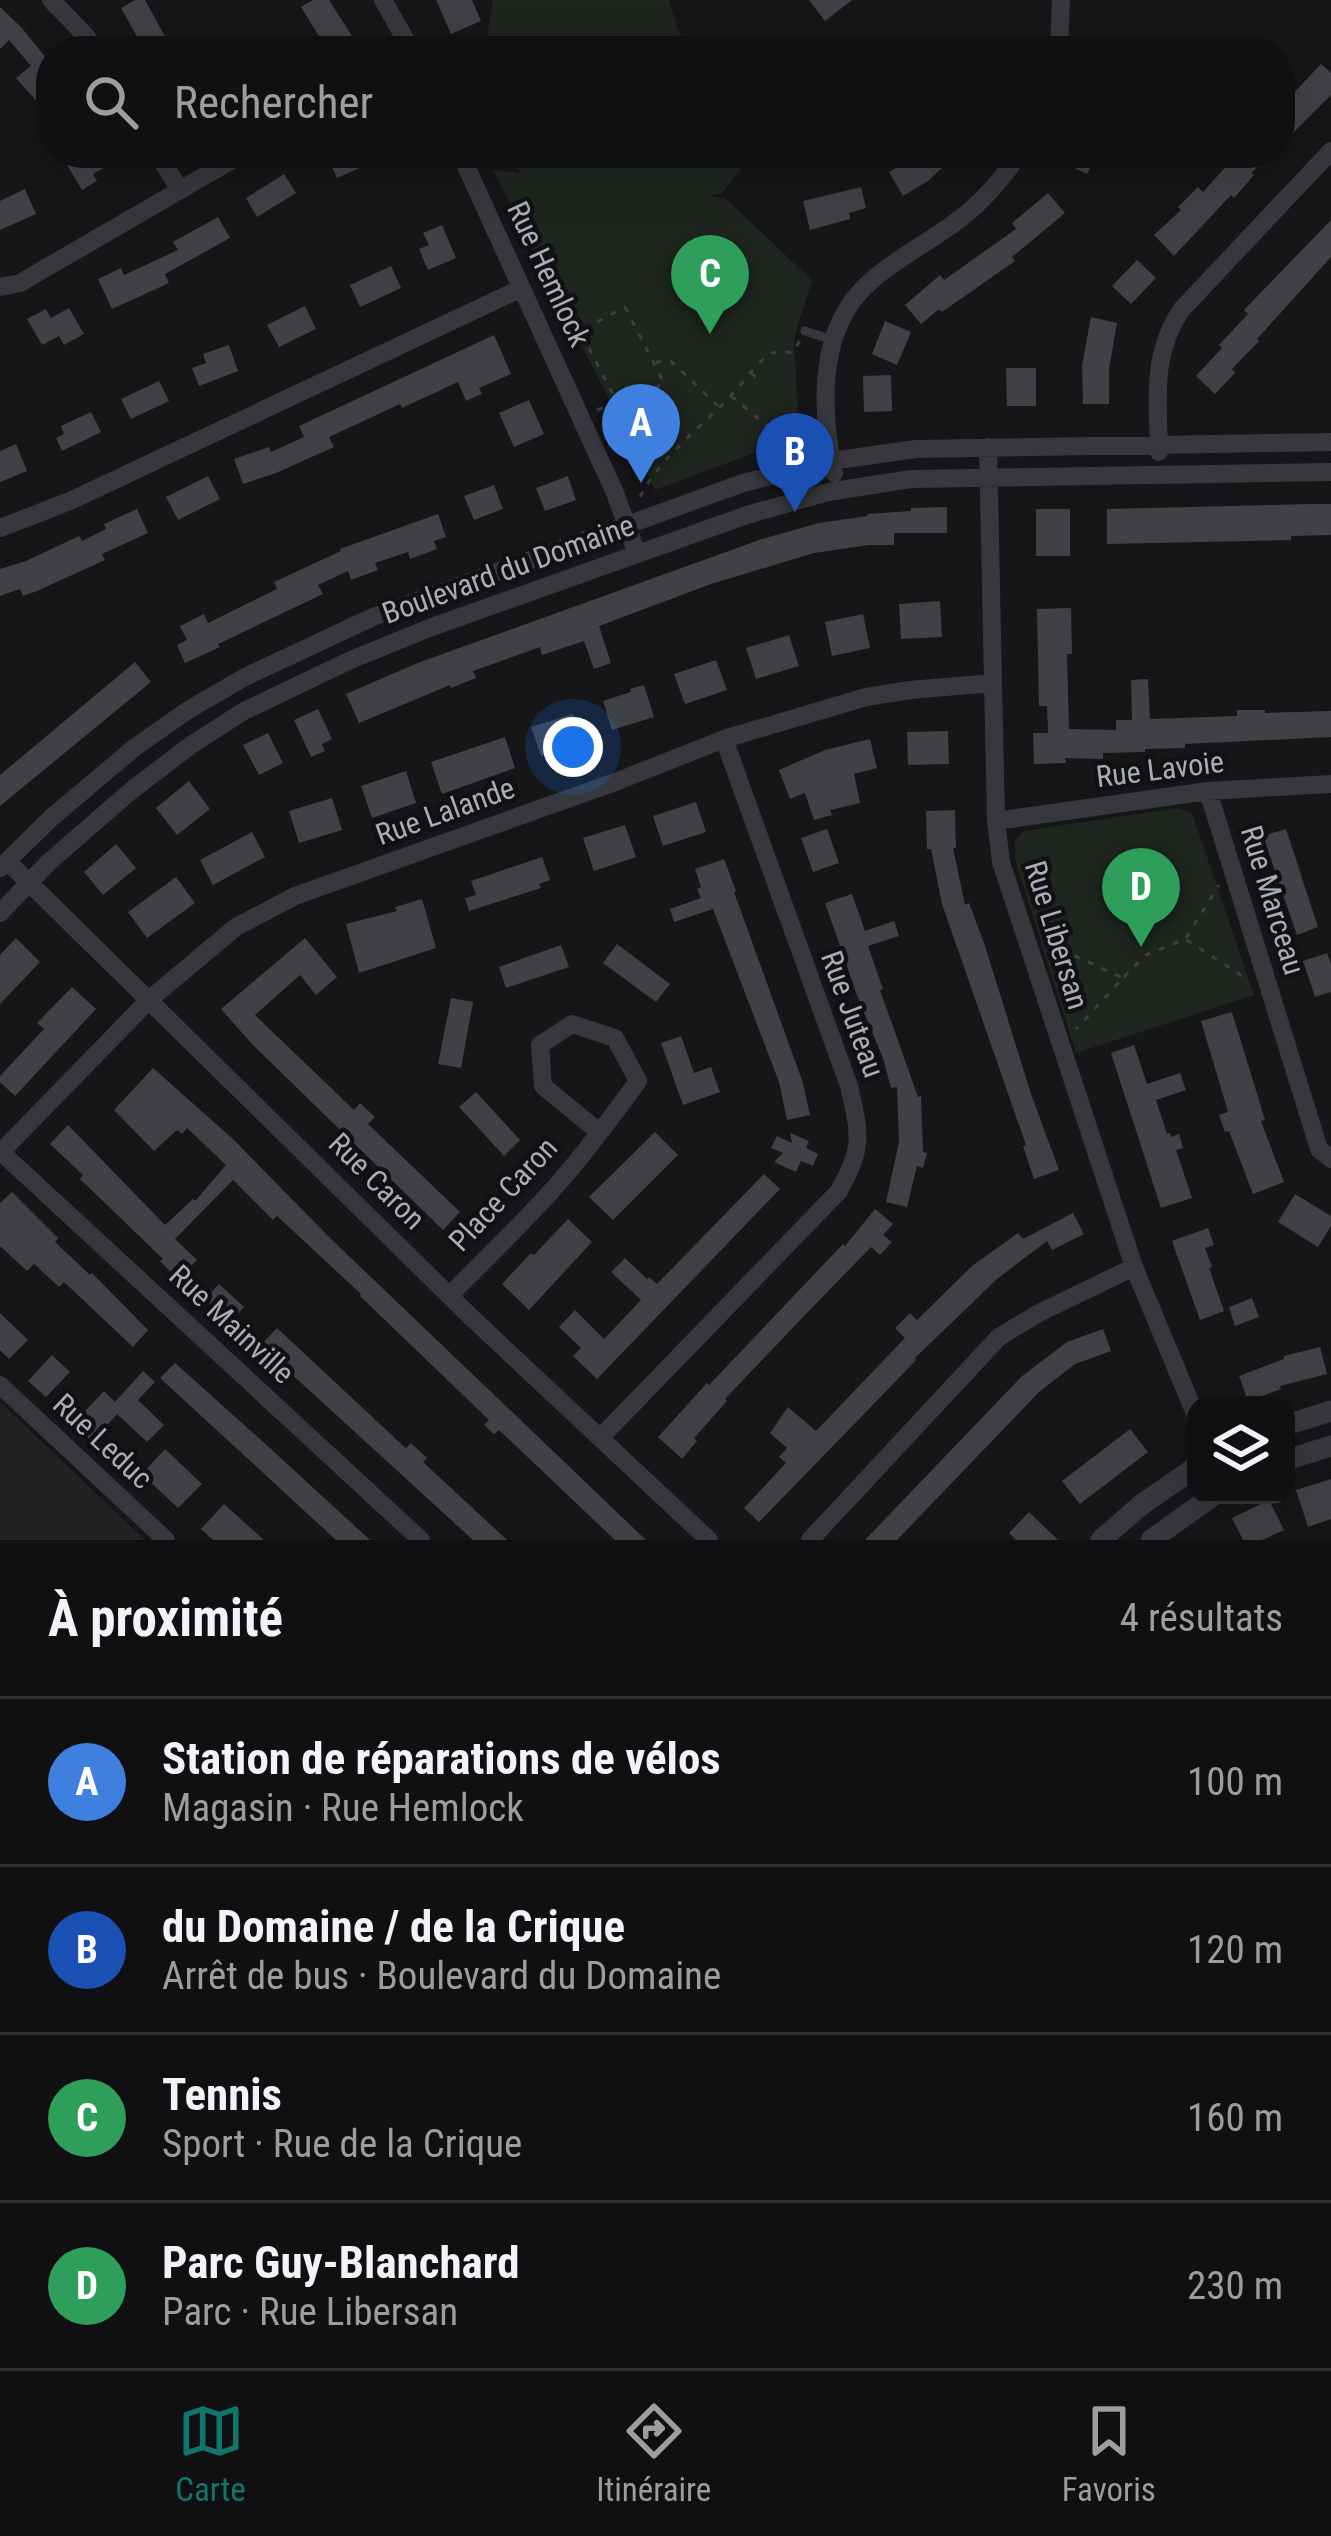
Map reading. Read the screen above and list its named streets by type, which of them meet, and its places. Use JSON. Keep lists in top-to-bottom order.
{
  "streets": {
    "street": [
      "Rue Hemlock",
      "Boulevard du Domaine",
      "Rue Lavoie",
      "Rue Lalande",
      "Rue Marceau",
      "Rue Libersan",
      "Rue Juteau",
      "Rue Caron",
      "Place Caron",
      "Rue Mainville",
      "Rue Leduc"
    ]
  },
  "crossings": [
    ["Rue Hemlock", "Boulevard du Domaine"],
    ["Boulevard du Domaine", "Rue Libersan"],
    ["Boulevard du Domaine", "Rue Caron"],
    ["Rue Lavoie", "Rue Marceau"],
    ["Rue Lavoie", "Rue Libersan"],
    ["Rue Lalande", "Rue Libersan"],
    ["Rue Lalande", "Rue Juteau"],
    ["Rue Lalande", "Rue Caron"],
    ["Rue Lalande", "Rue Mainville"],
    ["Rue Juteau", "Rue Caron"],
    ["Rue Caron", "Place Caron"]
  ],
  "page": {
    "search": "Rechercher",
    "pins": [
      "C",
      "A",
      "B",
      "D"
    ],
    "heading": ["À proximité", "4 résultats"],
    "list": [
      {
        "mark": "A",
        "name": "Station de réparations de vélos",
        "note": "Magasin · Rue Hemlock",
        "value": "100 m"
      },
      {
        "mark": "B",
        "name": "du Domaine / de la Crique",
        "note": "Arrêt de bus · Boulevard du Domaine",
        "value": "120 m"
      },
      {
        "mark": "C",
        "name": "Tennis",
        "note": "Sport · Rue de la Crique",
        "value": "160 m"
      },
      {
        "mark": "D",
        "name": "Parc Guy-Blanchard",
        "note": "Parc · Rue Libersan",
        "value": "230 m"
      }
    ],
    "nav": ["Carte", "Itinéraire", "Favoris"]
  }
}
